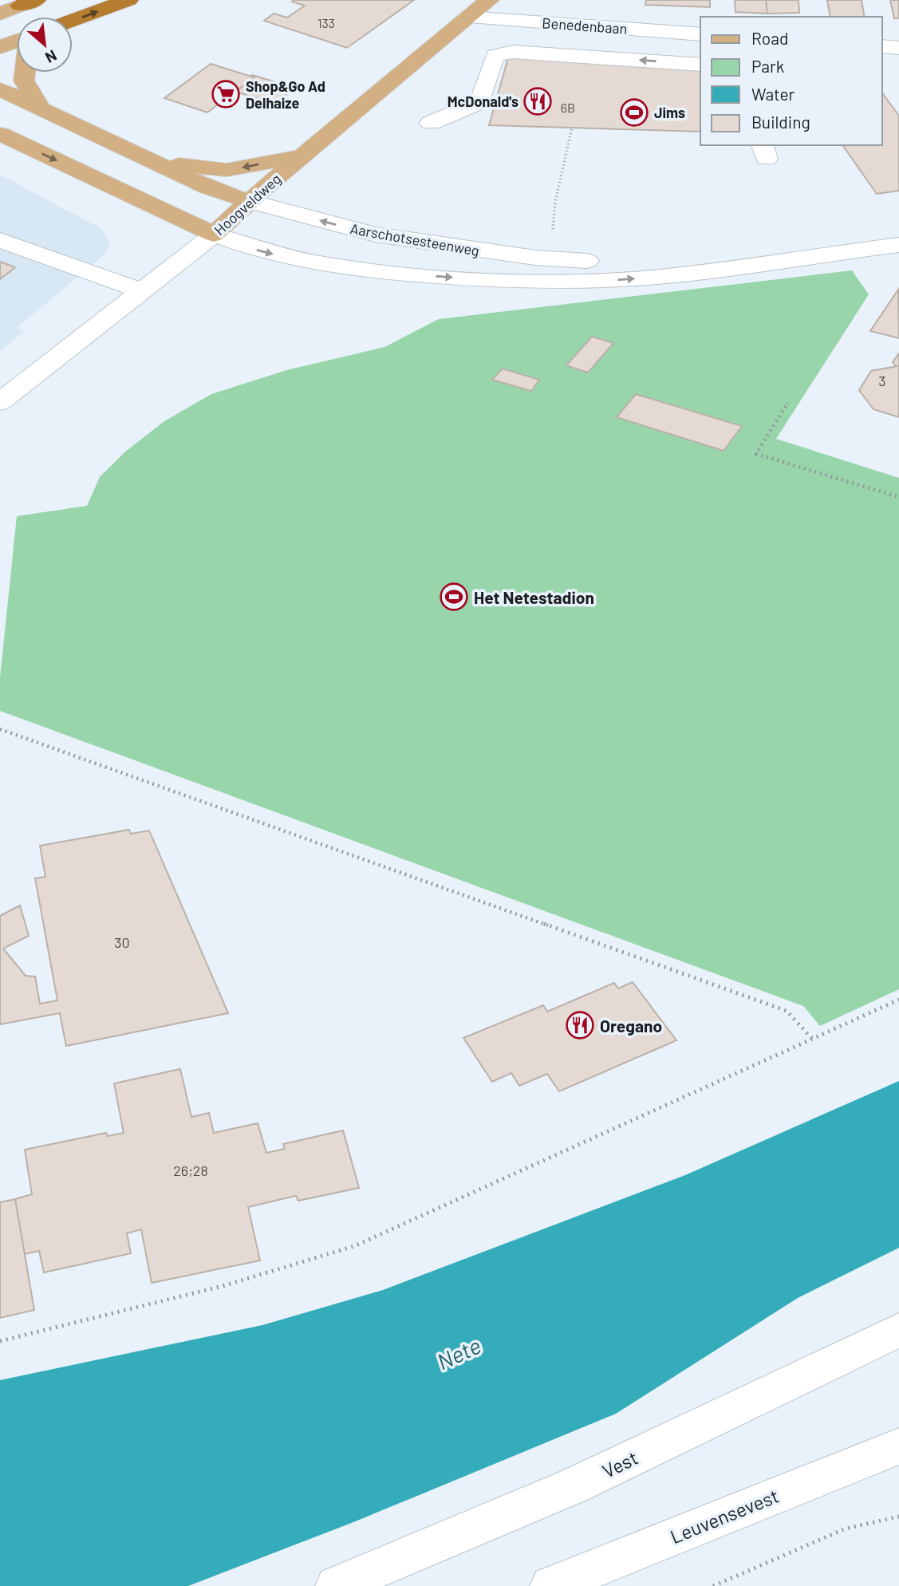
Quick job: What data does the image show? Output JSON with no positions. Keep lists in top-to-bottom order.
{
  "streets": {
    "main road": ["Hoogveldweg", "Aarschotsesteenweg"],
    "street": ["Benedenbaan", "Vest", "Leuvensevest"]
  },
  "crossings": [
    ["Benedenbaan", "Hoogveldweg"],
    ["Hoogveldweg", "Aarschotsesteenweg"]
  ],
  "water": ["Nete"],
  "places": {
    "supermarket": ["Shop&Go Ad Delhaize"],
    "restaurant": ["McDonald's", "Oregano"],
    "sports": ["Jims", "Het Netestadion"]
  },
  "house_numbers": [
    "133",
    "6B",
    "3",
    "30",
    "26;28"
  ],
  "legend": [
    "Road",
    "Park",
    "Water",
    "Building"
  ],
  "north": "bottom right"
}
